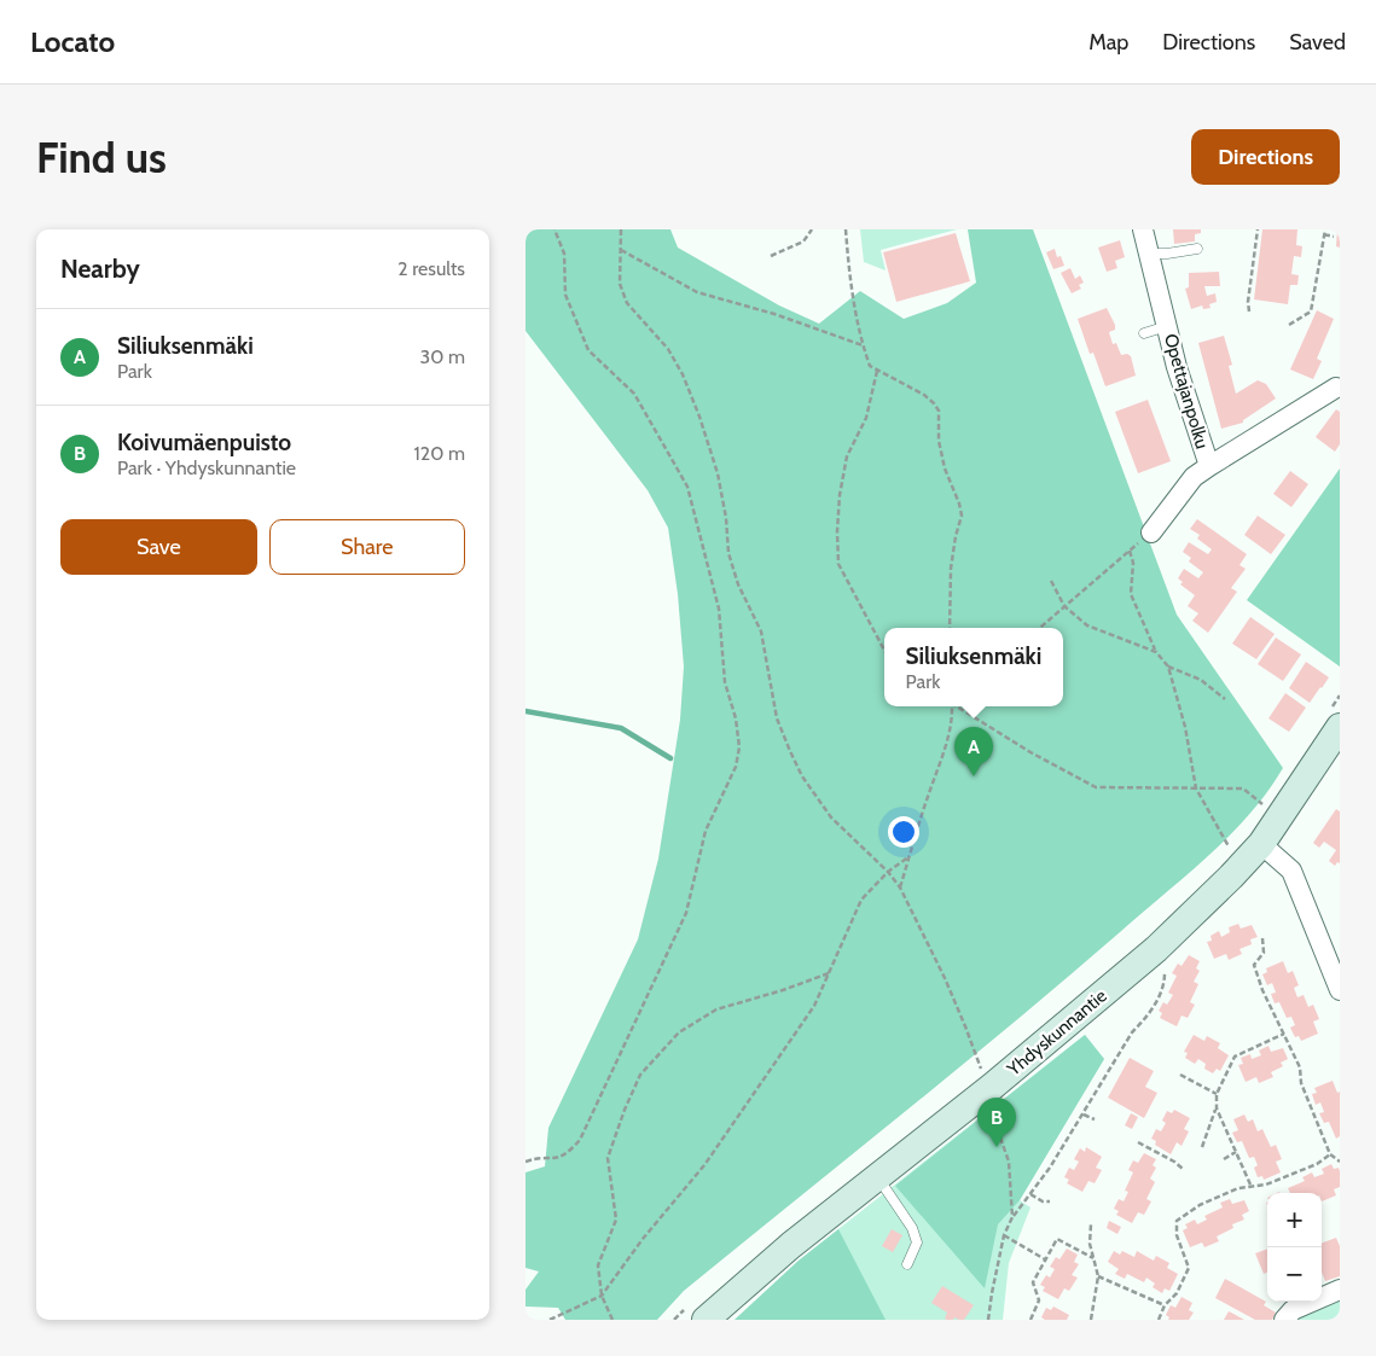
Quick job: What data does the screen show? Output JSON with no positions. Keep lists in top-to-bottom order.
{
  "streets": {
    "main road": ["Yhdyskunnantie"],
    "street": ["Opettajanpolku"]
  },
  "page": {
    "header": "Locato",
    "nav": ["Map", "Directions", "Saved"],
    "buttons": [
      "Directions",
      ["Save", "Share"]
    ],
    "title": "Find us",
    "heading": ["Nearby", "2 results"],
    "list": [
      {
        "mark": "A",
        "name": "Siliuksenmäki",
        "note": "Park",
        "value": "30 m"
      },
      {
        "mark": "B",
        "name": "Koivumäenpuisto",
        "note": "Park · Yhdyskunnantie",
        "value": "120 m"
      }
    ],
    "popup": ["Siliuksenmäki", "Park"],
    "pins": ["A", "B"],
    "map_buttons": ["+", "−"]
  }
}
